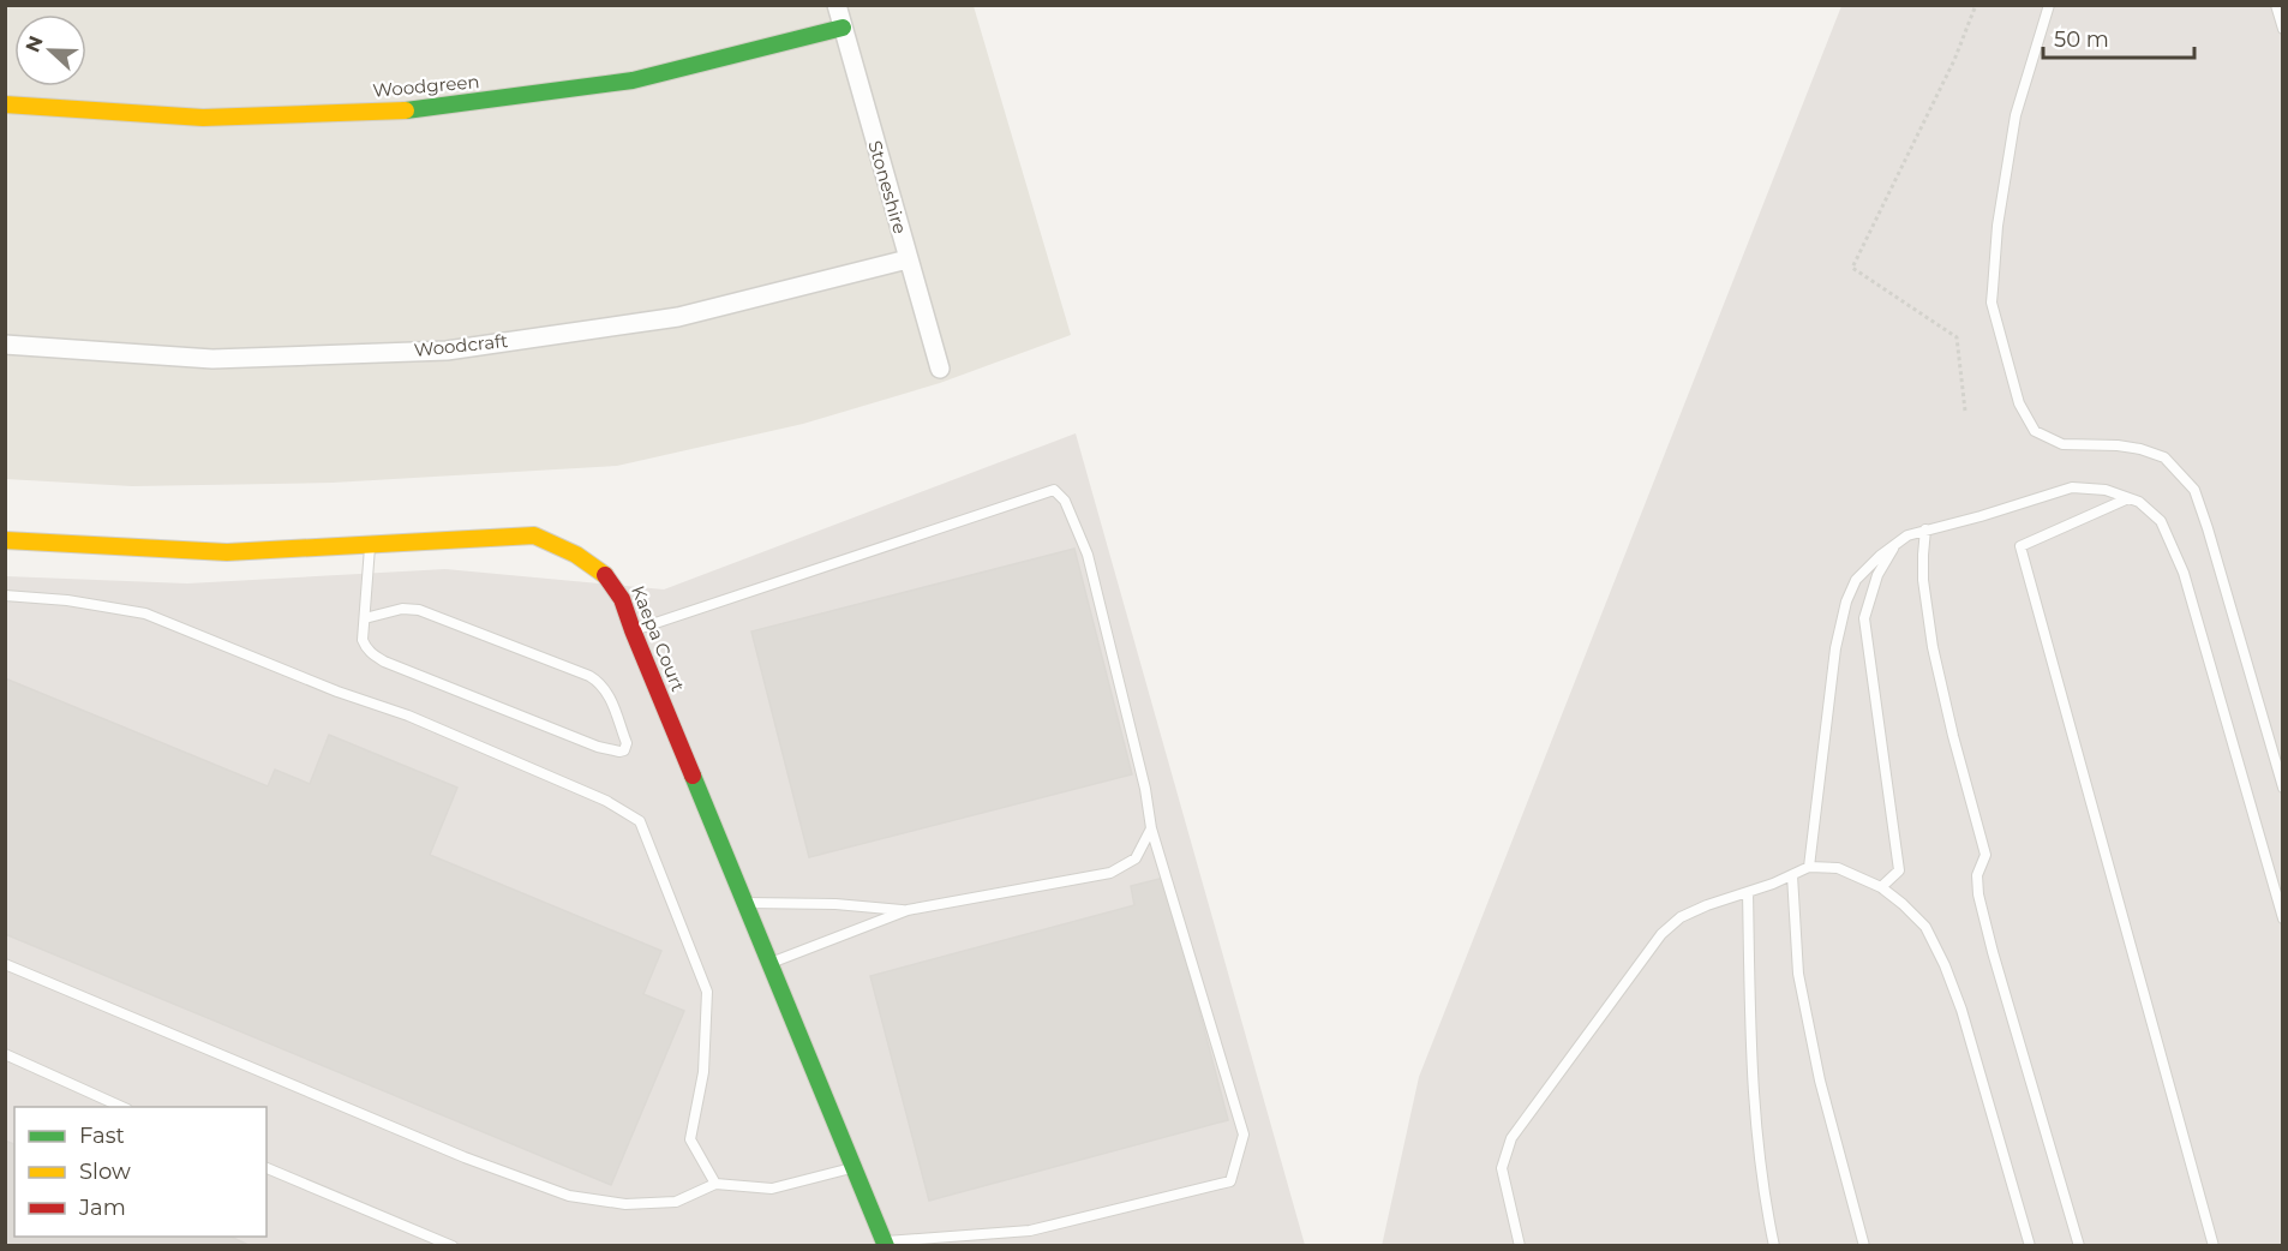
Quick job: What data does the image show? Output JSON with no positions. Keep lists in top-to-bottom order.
{
  "streets": {
    "street": [
      "Woodgreen",
      "Stoneshire",
      "Woodcraft",
      "Kaepa Court"
    ]
  },
  "crossings": [
    ["Woodgreen", "Stoneshire"],
    ["Stoneshire", "Woodcraft"]
  ],
  "legend": ["Fast", "Slow", "Jam"],
  "scale_bar": "50 m",
  "north": "left"
}
